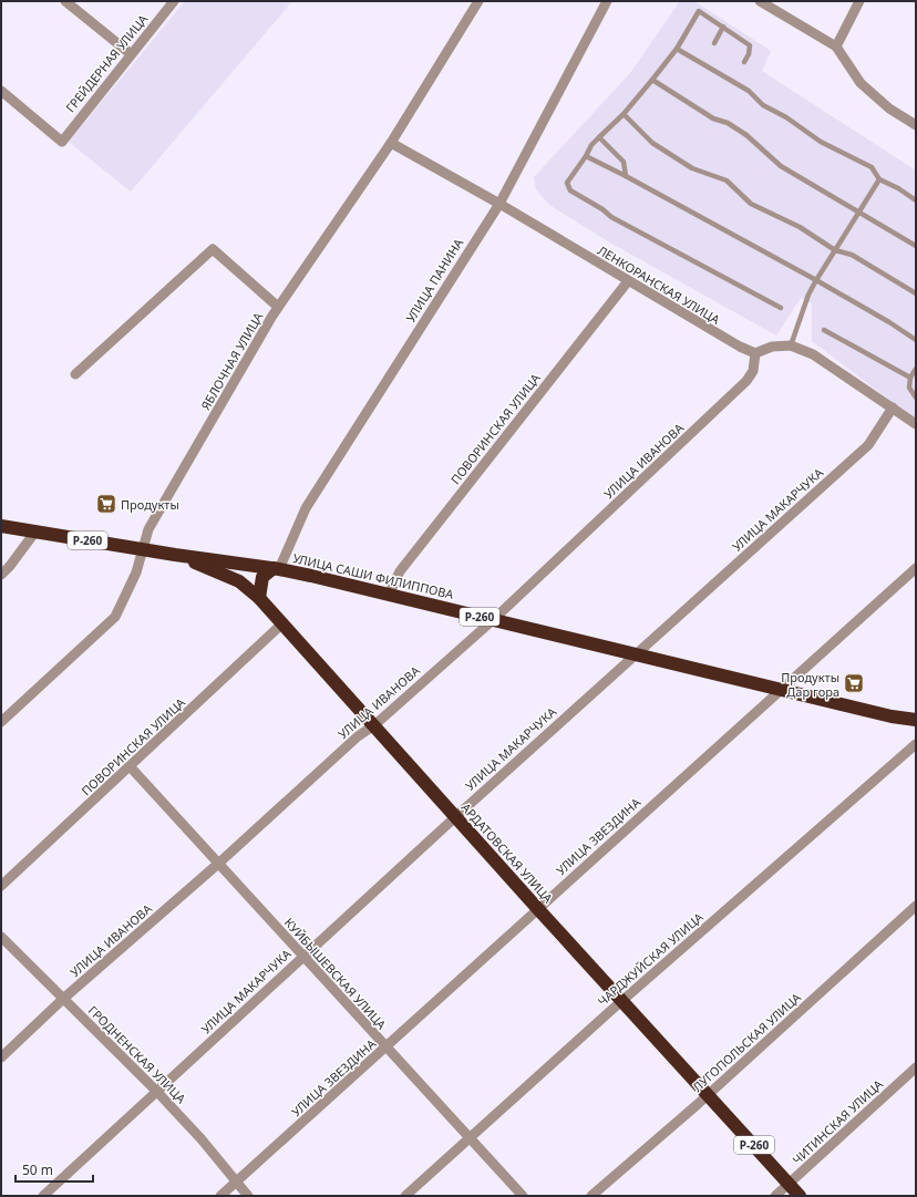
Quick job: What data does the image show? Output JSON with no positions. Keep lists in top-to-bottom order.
{
  "streets": {
    "highway": ["Р-260", "УЛИЦА САШИ ФИЛИППОВА", "АРДАТОВСКАЯ УЛИЦА"],
    "street": [
      "ГРЕЙДЕРНАЯ УЛИЦА",
      "УЛИЦА ПАНИНА",
      "ЛЕНКОРАНСКАЯ УЛИЦА",
      "ЯБЛОЧНАЯ УЛИЦА",
      "ПОВОРИНСКАЯ УЛИЦА",
      "УЛИЦА ИВАНОВА",
      "УЛИЦА МАКАРЧУКА",
      "УЛИЦА ЗВЕЗДИНА",
      "ЧАРДЖУЙСКАЯ УЛИЦА",
      "КУЙБЫШЕВСКАЯ УЛИЦА",
      "ЛУГОПОЛЬСКАЯ УЛИЦА",
      "ГРОДНЕНСКАЯ УЛИЦА",
      "ЧИТИНСКАЯ УЛИЦА"
    ]
  },
  "crossings": [
    ["УЛИЦА ПАНИНА", "ЛЕНКОРАНСКАЯ УЛИЦА"],
    ["УЛИЦА ПАНИНА", "УЛИЦА САШИ ФИЛИППОВА"],
    ["ЛЕНКОРАНСКАЯ УЛИЦА", "ЯБЛОЧНАЯ УЛИЦА"],
    ["ЛЕНКОРАНСКАЯ УЛИЦА", "ПОВОРИНСКАЯ УЛИЦА"],
    ["ЛЕНКОРАНСКАЯ УЛИЦА", "УЛИЦА ИВАНОВА"],
    ["ЯБЛОЧНАЯ УЛИЦА", "УЛИЦА САШИ ФИЛИППОВА"],
    ["ПОВОРИНСКАЯ УЛИЦА", "УЛИЦА САШИ ФИЛИППОВА"],
    ["ПОВОРИНСКАЯ УЛИЦА", "АРДАТОВСКАЯ УЛИЦА"],
    ["ПОВОРИНСКАЯ УЛИЦА", "КУЙБЫШЕВСКАЯ УЛИЦА"],
    ["УЛИЦА ИВАНОВА", "УЛИЦА САШИ ФИЛИППОВА"],
    ["УЛИЦА ИВАНОВА", "АРДАТОВСКАЯ УЛИЦА"],
    ["УЛИЦА ИВАНОВА", "КУЙБЫШЕВСКАЯ УЛИЦА"],
    ["УЛИЦА ИВАНОВА", "ГРОДНЕНСКАЯ УЛИЦА"],
    ["УЛИЦА МАКАРЧУКА", "УЛИЦА САШИ ФИЛИППОВА"],
    ["УЛИЦА МАКАРЧУКА", "АРДАТОВСКАЯ УЛИЦА"],
    ["УЛИЦА МАКАРЧУКА", "КУЙБЫШЕВСКАЯ УЛИЦА"],
    ["УЛИЦА МАКАРЧУКА", "ГРОДНЕНСКАЯ УЛИЦА"],
    ["УЛИЦА САШИ ФИЛИППОВА", "УЛИЦА ЗВЕЗДИНА"],
    ["УЛИЦА САШИ ФИЛИППОВА", "АРДАТОВСКАЯ УЛИЦА"],
    ["УЛИЦА ЗВЕЗДИНА", "АРДАТОВСКАЯ УЛИЦА"],
    ["УЛИЦА ЗВЕЗДИНА", "КУЙБЫШЕВСКАЯ УЛИЦА"],
    ["УЛИЦА ЗВЕЗДИНА", "ГРОДНЕНСКАЯ УЛИЦА"],
    ["АРДАТОВСКАЯ УЛИЦА", "ЧАРДЖУЙСКАЯ УЛИЦА"],
    ["АРДАТОВСКАЯ УЛИЦА", "ЛУГОПОЛЬСКАЯ УЛИЦА"],
    ["АРДАТОВСКАЯ УЛИЦА", "ЧИТИНСКАЯ УЛИЦА"],
    ["ЧАРДЖУЙСКАЯ УЛИЦА", "КУЙБЫШЕВСКАЯ УЛИЦА"]
  ],
  "places": {
    "supermarket": ["Продукты", "Продукты Дар гора"]
  },
  "scale_bar": "50 m"
}
